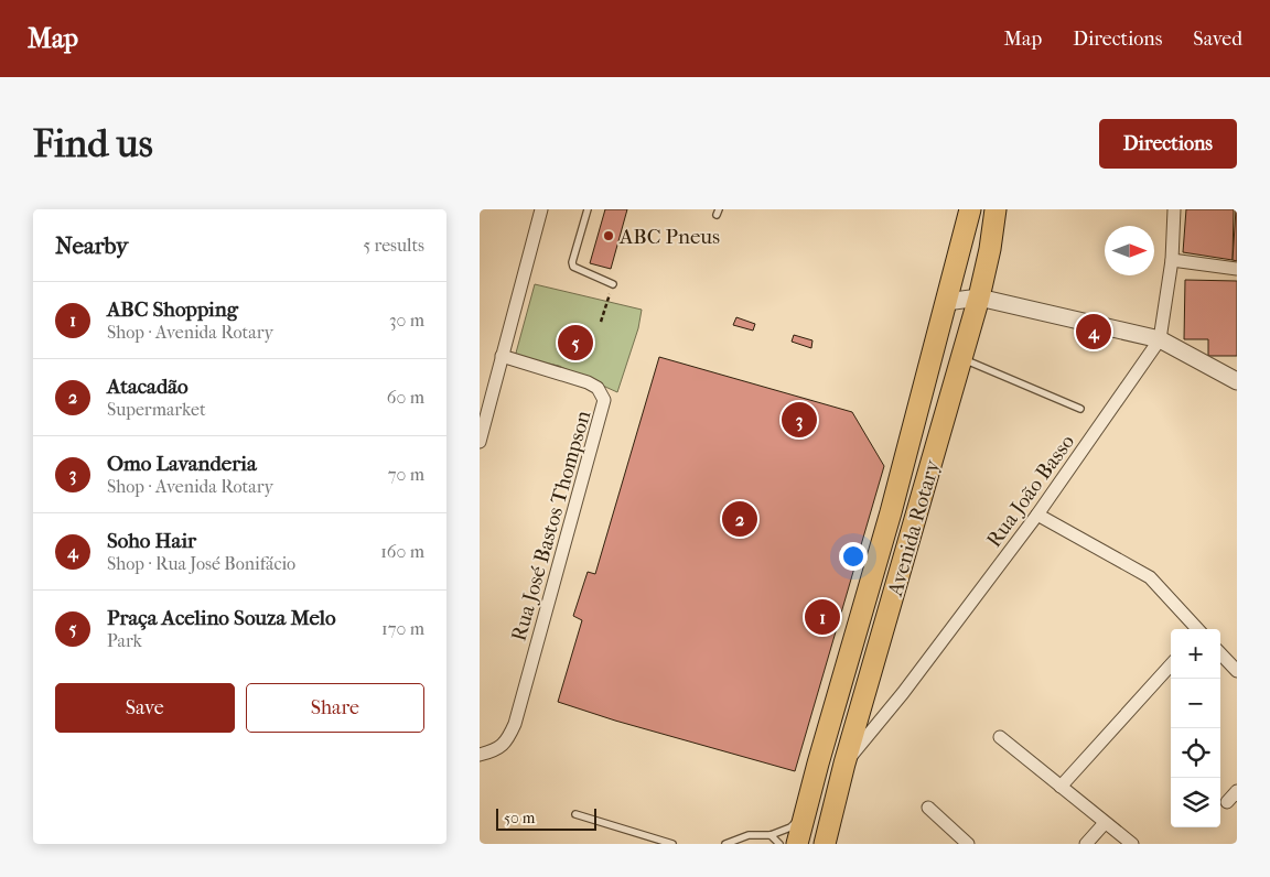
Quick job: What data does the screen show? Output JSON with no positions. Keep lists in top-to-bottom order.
{
  "streets": {
    "main road": ["Avenida Rotary"],
    "street": ["Rua João Basso", "Rua José Bastos Thompson"]
  },
  "crossings": [
    ["Rua João Basso", "Avenida Rotary"]
  ],
  "places": ["ABC Pneus"],
  "scale_bar": "50 m",
  "north": "right",
  "page": {
    "header": "Map",
    "nav": ["Map", "Directions", "Saved"],
    "buttons": [
      "Directions",
      ["Save", "Share"]
    ],
    "title": "Find us",
    "heading": ["Nearby", "5 results"],
    "list": [
      {
        "mark": "1",
        "name": "ABC Shopping",
        "note": "Shop · Avenida Rotary",
        "value": "30 m"
      },
      {
        "mark": "2",
        "name": "Atacadão",
        "note": "Supermarket",
        "value": "60 m"
      },
      {
        "mark": "3",
        "name": "Omo Lavanderia",
        "note": "Shop · Avenida Rotary",
        "value": "70 m"
      },
      {
        "mark": "4",
        "name": "Soho Hair",
        "note": "Shop · Rua José Bonifácio",
        "value": "160 m"
      },
      {
        "mark": "5",
        "name": "Praça Acelino Souza Melo",
        "note": "Park",
        "value": "170 m"
      }
    ],
    "pins": [
      "4",
      "5",
      "3",
      "2",
      "1"
    ],
    "map_buttons": ["+", "−"],
    "scale": "50 m"
  }
}
